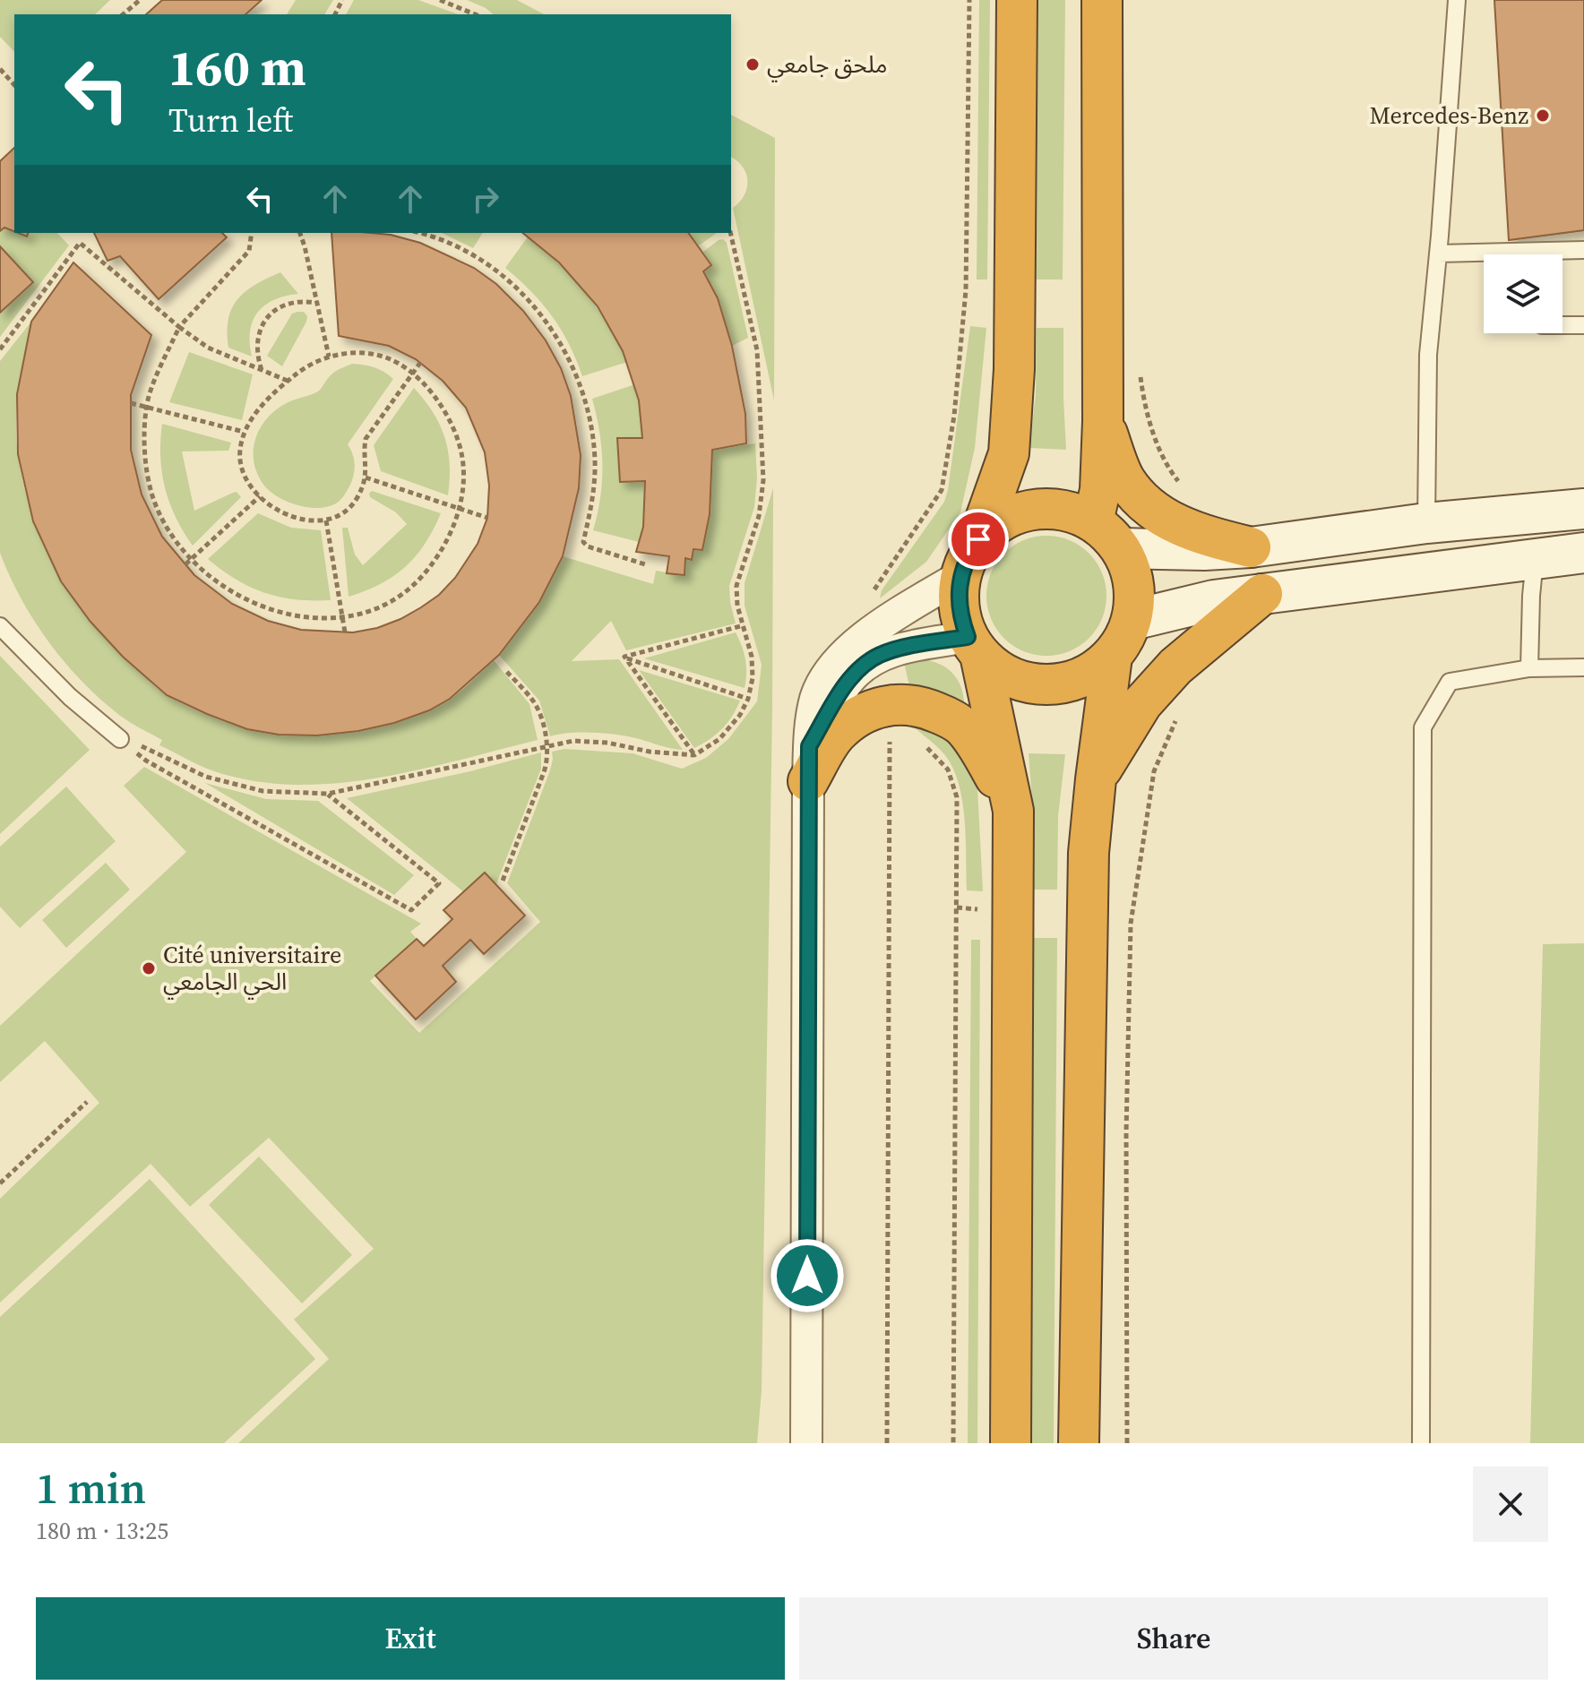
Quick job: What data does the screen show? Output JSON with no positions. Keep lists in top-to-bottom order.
{
  "places": ["ملحق جامعي", "Mercedes-Benz", "Cité universitaire الحي الجامعي"],
  "page": {
    "turn": ["160 m", "Turn left"],
    "heading": ["1 min", "180 m · 13:25"],
    "buttons": ["Exit", "Share"]
  }
}
